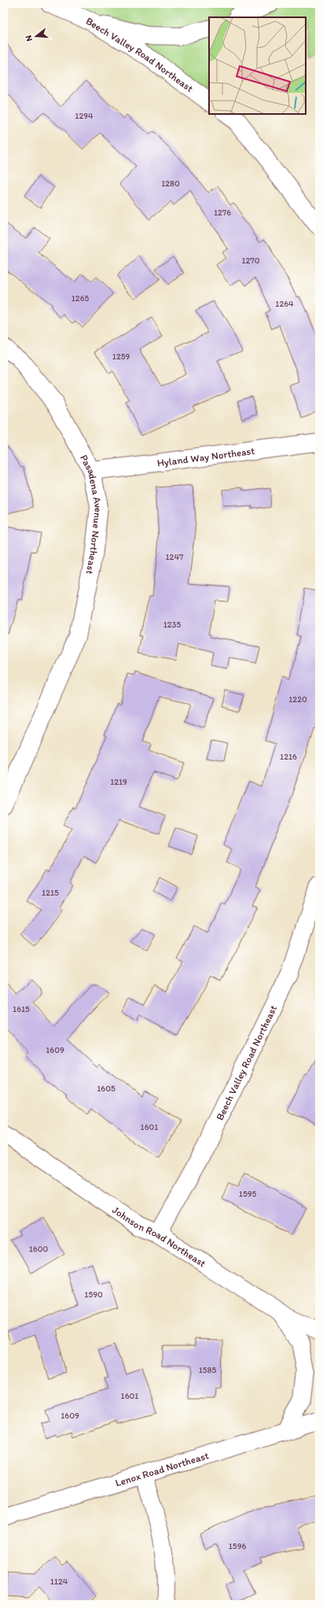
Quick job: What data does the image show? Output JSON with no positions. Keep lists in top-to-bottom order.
{
  "streets": {
    "street": [
      "Beech Valley Road Northeast",
      "Hyland Way Northeast",
      "Pasadena Avenue Northeast",
      "Johnson Road Northeast",
      "Lenox Road Northeast"
    ]
  },
  "crossings": [
    ["Beech Valley Road Northeast", "Johnson Road Northeast"],
    ["Hyland Way Northeast", "Pasadena Avenue Northeast"]
  ],
  "house_numbers": [
    "1294",
    "1280",
    "1276",
    "1270",
    "1265",
    "1264",
    "1259",
    "1247",
    "1235",
    "1220",
    "1216",
    "1219",
    "1215",
    "1615",
    "1609",
    "1605",
    "1601",
    "1595",
    "1600",
    "1590",
    "1585",
    "1601",
    "1609",
    "1596",
    "1124"
  ],
  "north": "left"
}
